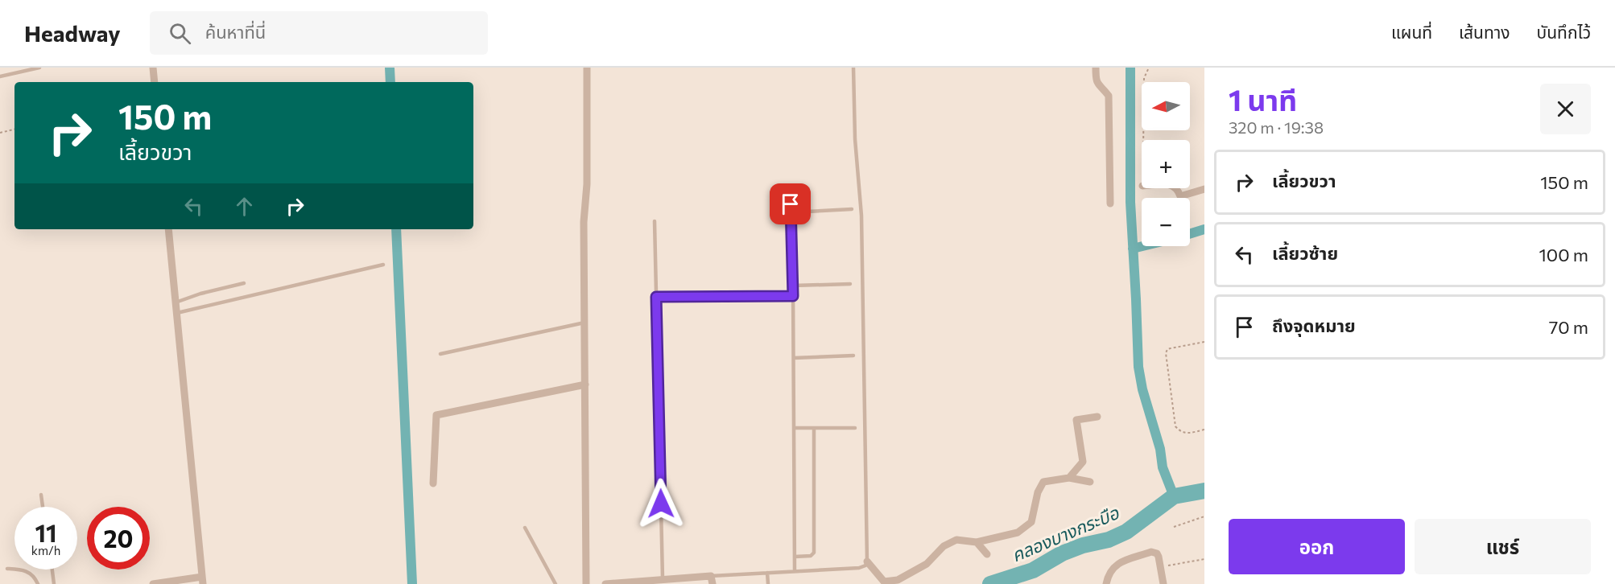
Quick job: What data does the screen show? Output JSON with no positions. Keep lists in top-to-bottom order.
{
  "water": ["คลองบางกระบือ"],
  "north": "left",
  "page": {
    "header": "Headway",
    "search": "ค้นหาที่นี่",
    "nav": ["แผนที่", "เส้นทาง", "บันทึกไว้"],
    "heading": ["1 นาที", "320 m · 19:38"],
    "map_buttons": ["+", "−"],
    "turn": ["150 m", "เลี้ยวขวา"],
    "list": [
      {
        "name": "เลี้ยวขวา",
        "value": "150 m"
      },
      {
        "name": "เลี้ยวซ้าย",
        "value": "100 m"
      },
      {
        "name": "ถึงจุดหมาย",
        "value": "70 m"
      }
    ],
    "speed": "11 km/h",
    "limit": "20",
    "buttons": ["ออก", "แชร์"]
  }
}
